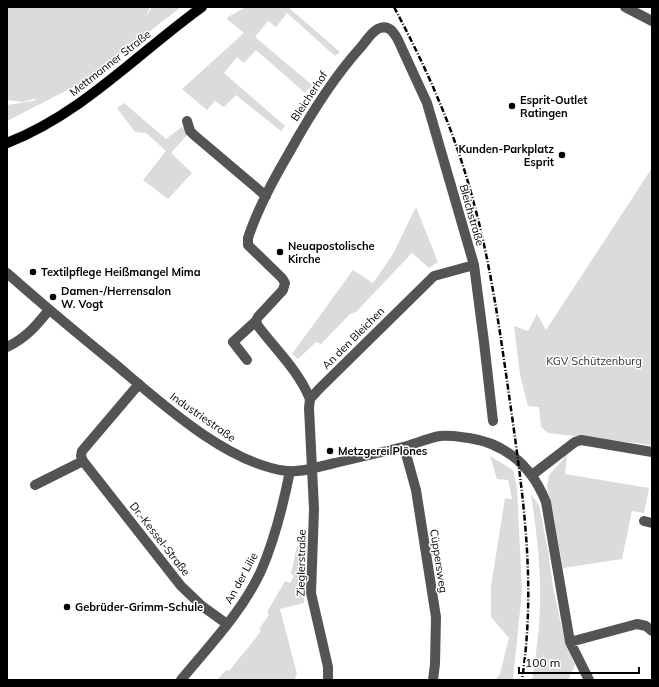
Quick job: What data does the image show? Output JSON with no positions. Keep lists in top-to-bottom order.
{
  "streets": {
    "main road": ["Mettmanner Straße"],
    "street": [
      "Bleicherhof",
      "Bleichstraße",
      "An den Bleichen",
      "Industriestraße",
      "Dr.-Kessel-Straße",
      "Cüppersweg",
      "Zieglerstraße",
      "An der Lilie"
    ]
  },
  "crossings": [
    ["Bleicherhof", "Bleichstraße"],
    ["Bleichstraße", "An den Bleichen"],
    ["Industriestraße", "Cüppersweg"],
    ["Industriestraße", "Zieglerstraße"],
    ["Industriestraße", "An der Lilie"],
    ["Dr.-Kessel-Straße", "An der Lilie"]
  ],
  "parks": ["KGV Schützenburg"],
  "places": [
    "Esprit-Outlet Ratingen",
    "Kunden-Parkplatz Esprit",
    "Neuapostolische Kirche",
    "Textilpflege Heißmangel Mima",
    "Damen-/Herrensalon W. Vogt",
    "Metzgerei Plönes",
    "Gebrüder-Grimm-Schule"
  ],
  "scale_bar": "100 m"
}
